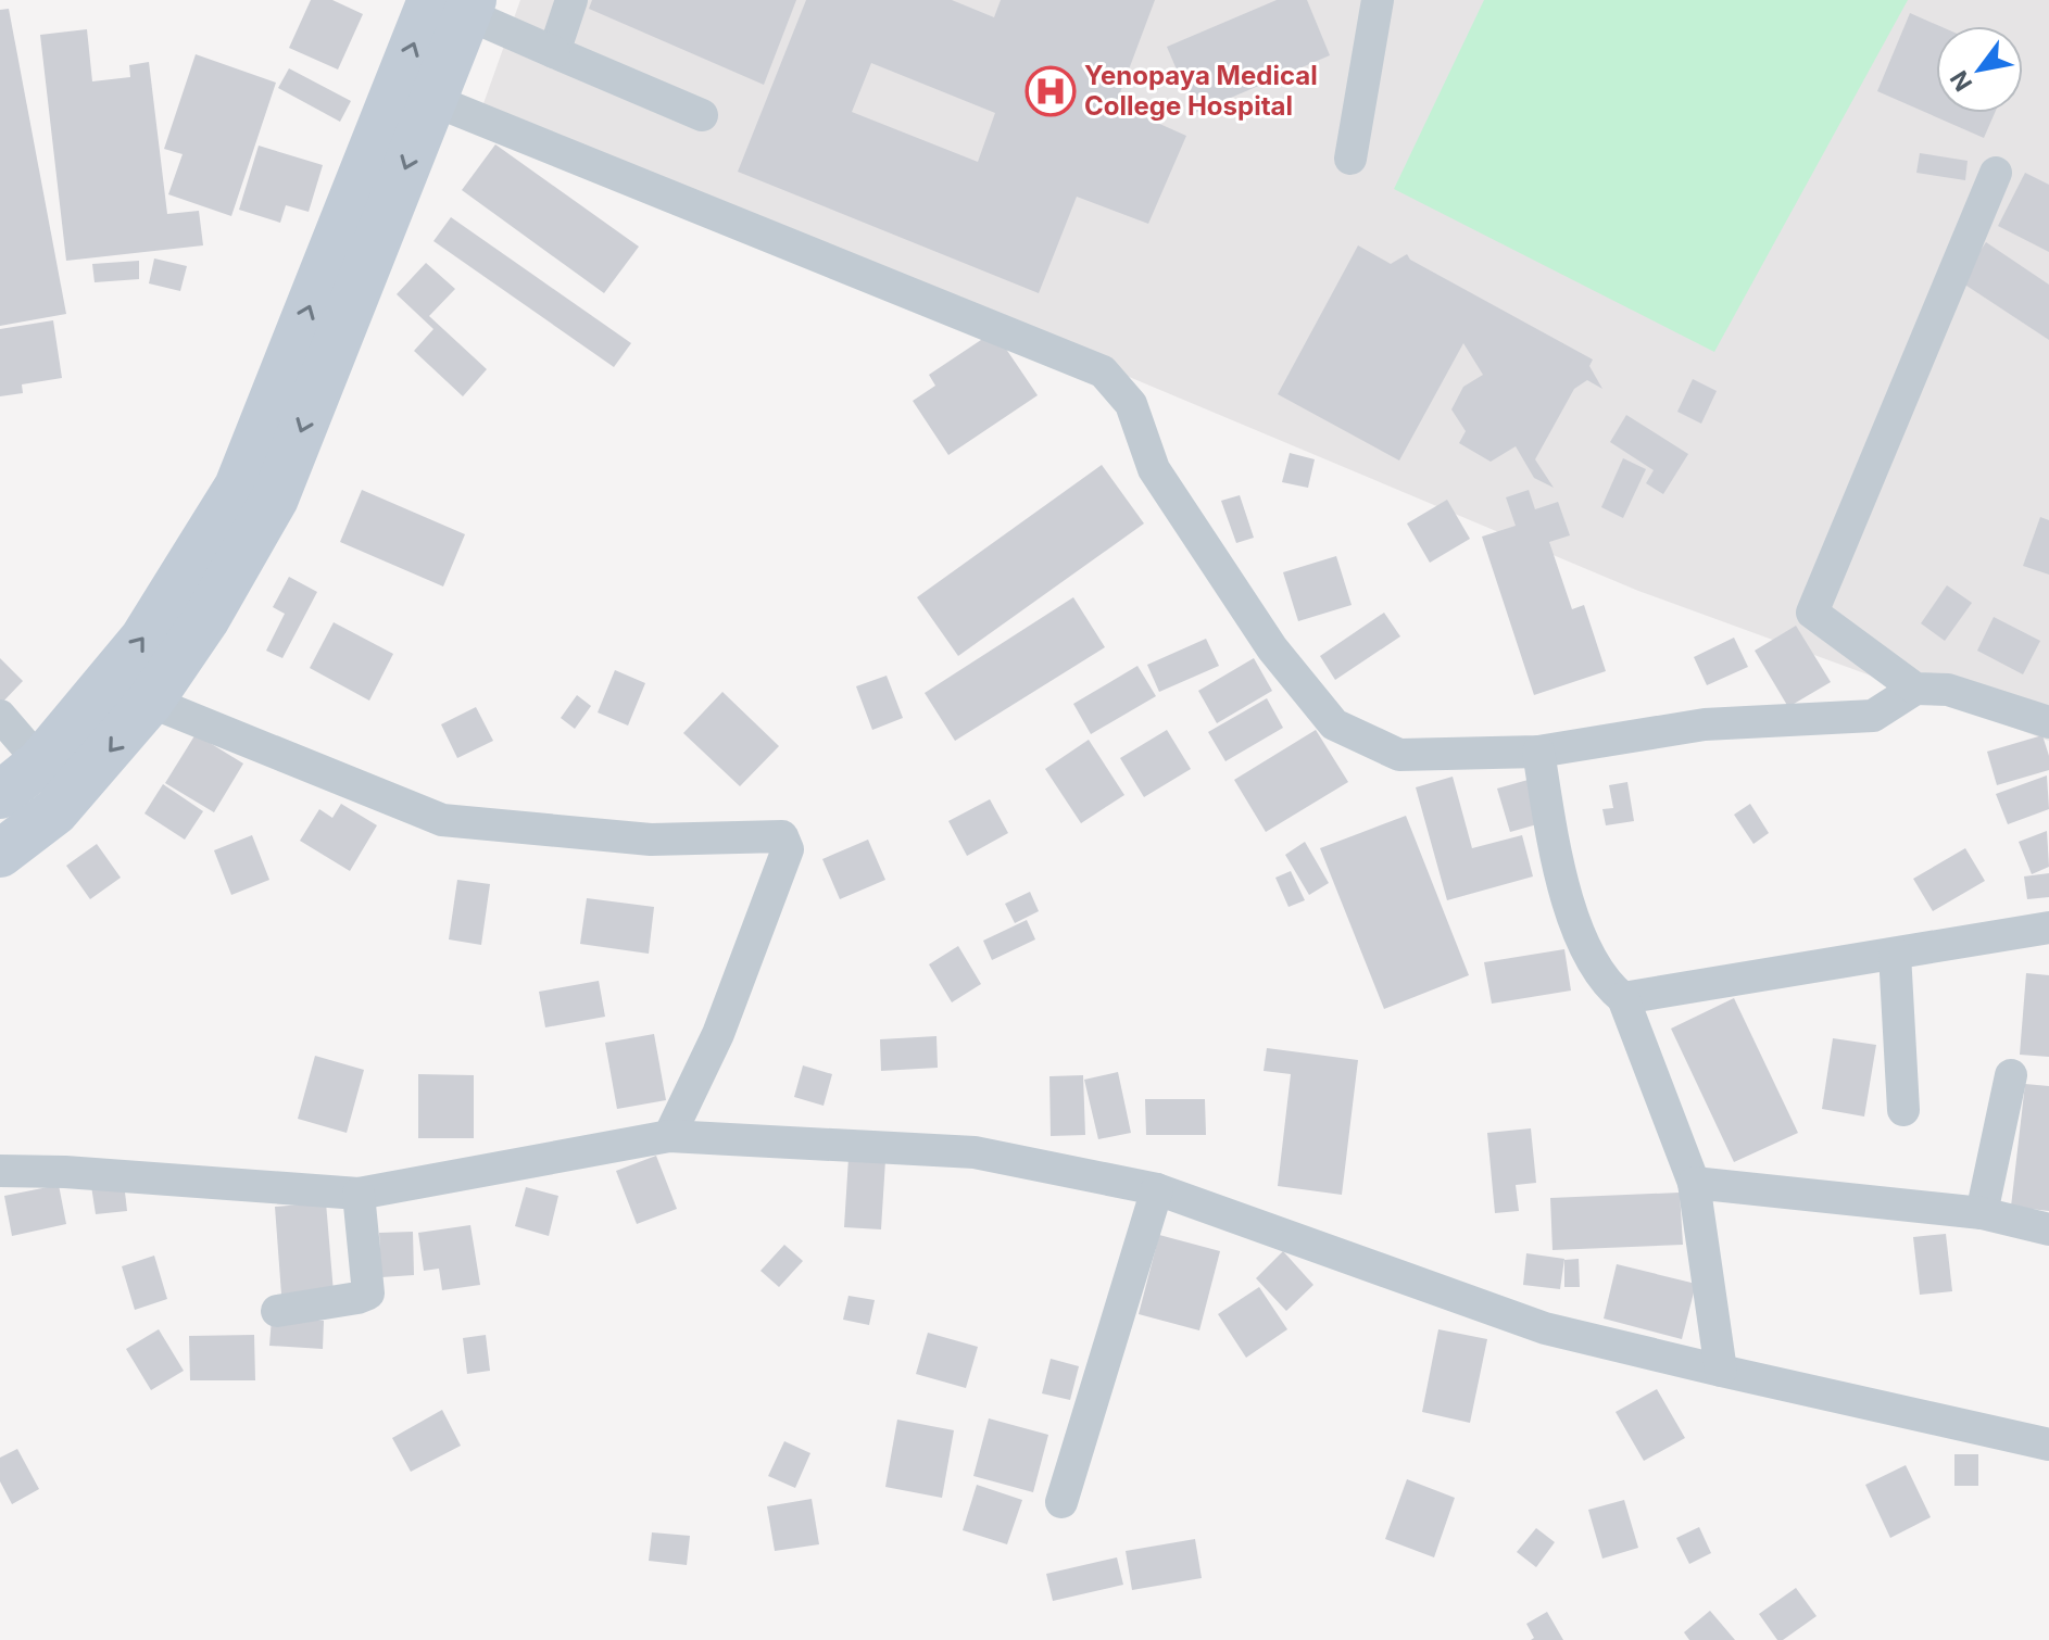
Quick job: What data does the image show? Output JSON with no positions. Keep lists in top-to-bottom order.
{
  "places": {
    "hospital": ["Yenopaya Medical College Hospital"]
  },
  "north": "bottom left"
}
